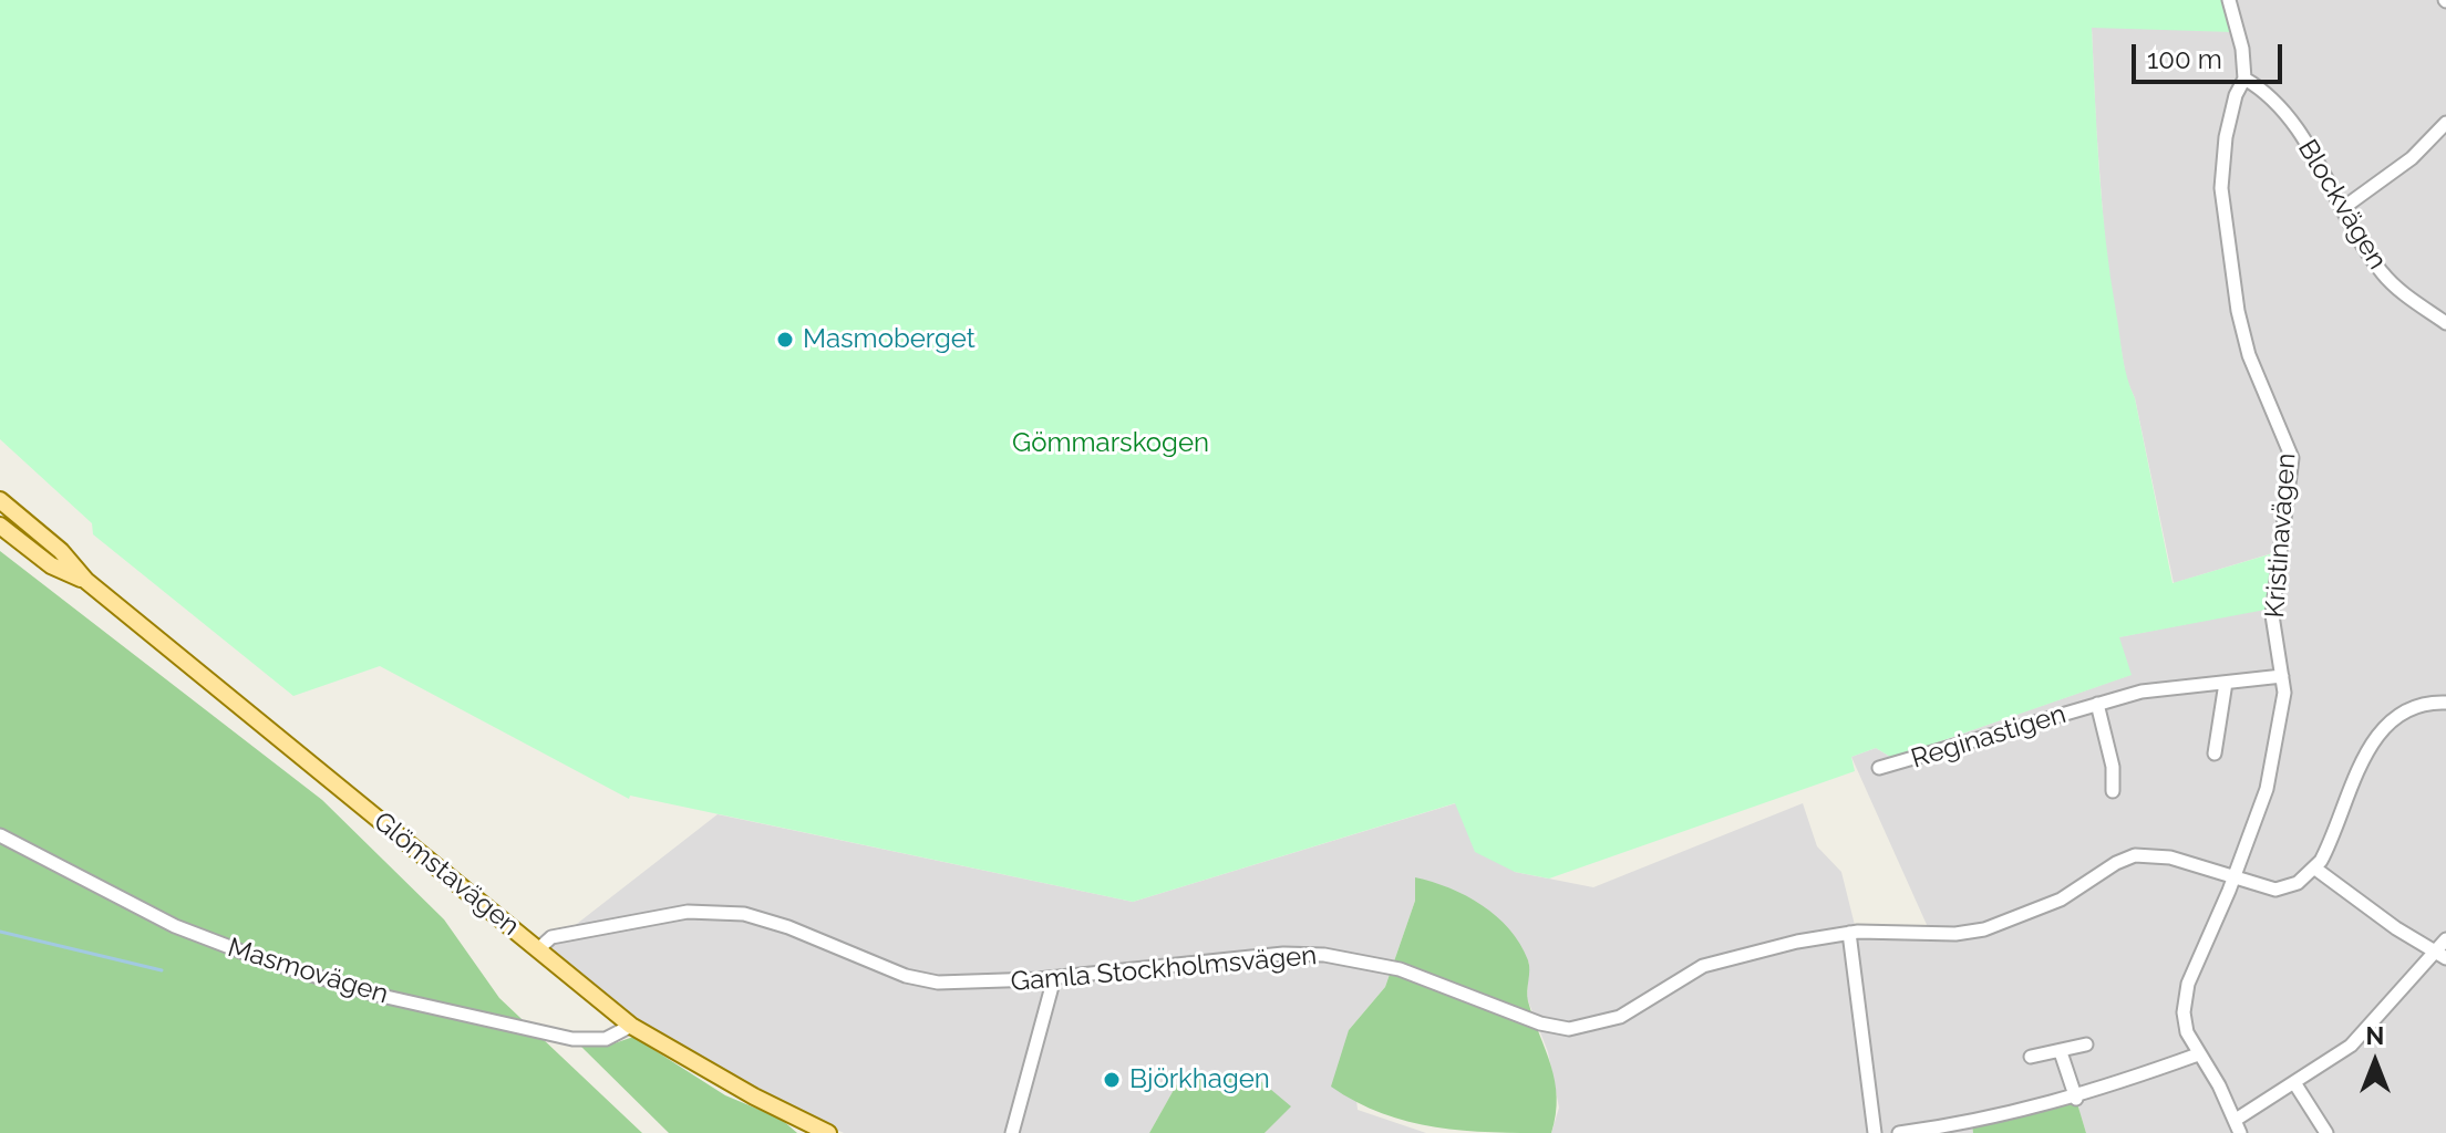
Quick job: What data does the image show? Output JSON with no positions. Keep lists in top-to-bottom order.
{
  "streets": {
    "main road": ["Glömstavägen"],
    "street": [
      "Blockvägen",
      "Kristinavägen",
      "Reginastigen",
      "Gamla Stockholmsvägen",
      "Masmovägen"
    ]
  },
  "crossings": [
    ["Blockvägen", "Kristinavägen"],
    ["Kristinavägen", "Reginastigen"],
    ["Kristinavägen", "Gamla Stockholmsvägen"],
    ["Glömstavägen", "Gamla Stockholmsvägen"],
    ["Glömstavägen", "Masmovägen"]
  ],
  "parks": ["Gömmarskogen"],
  "places": ["Masmoberget", "Björkhagen"],
  "scale_bar": "100 m",
  "north": "top"
}
